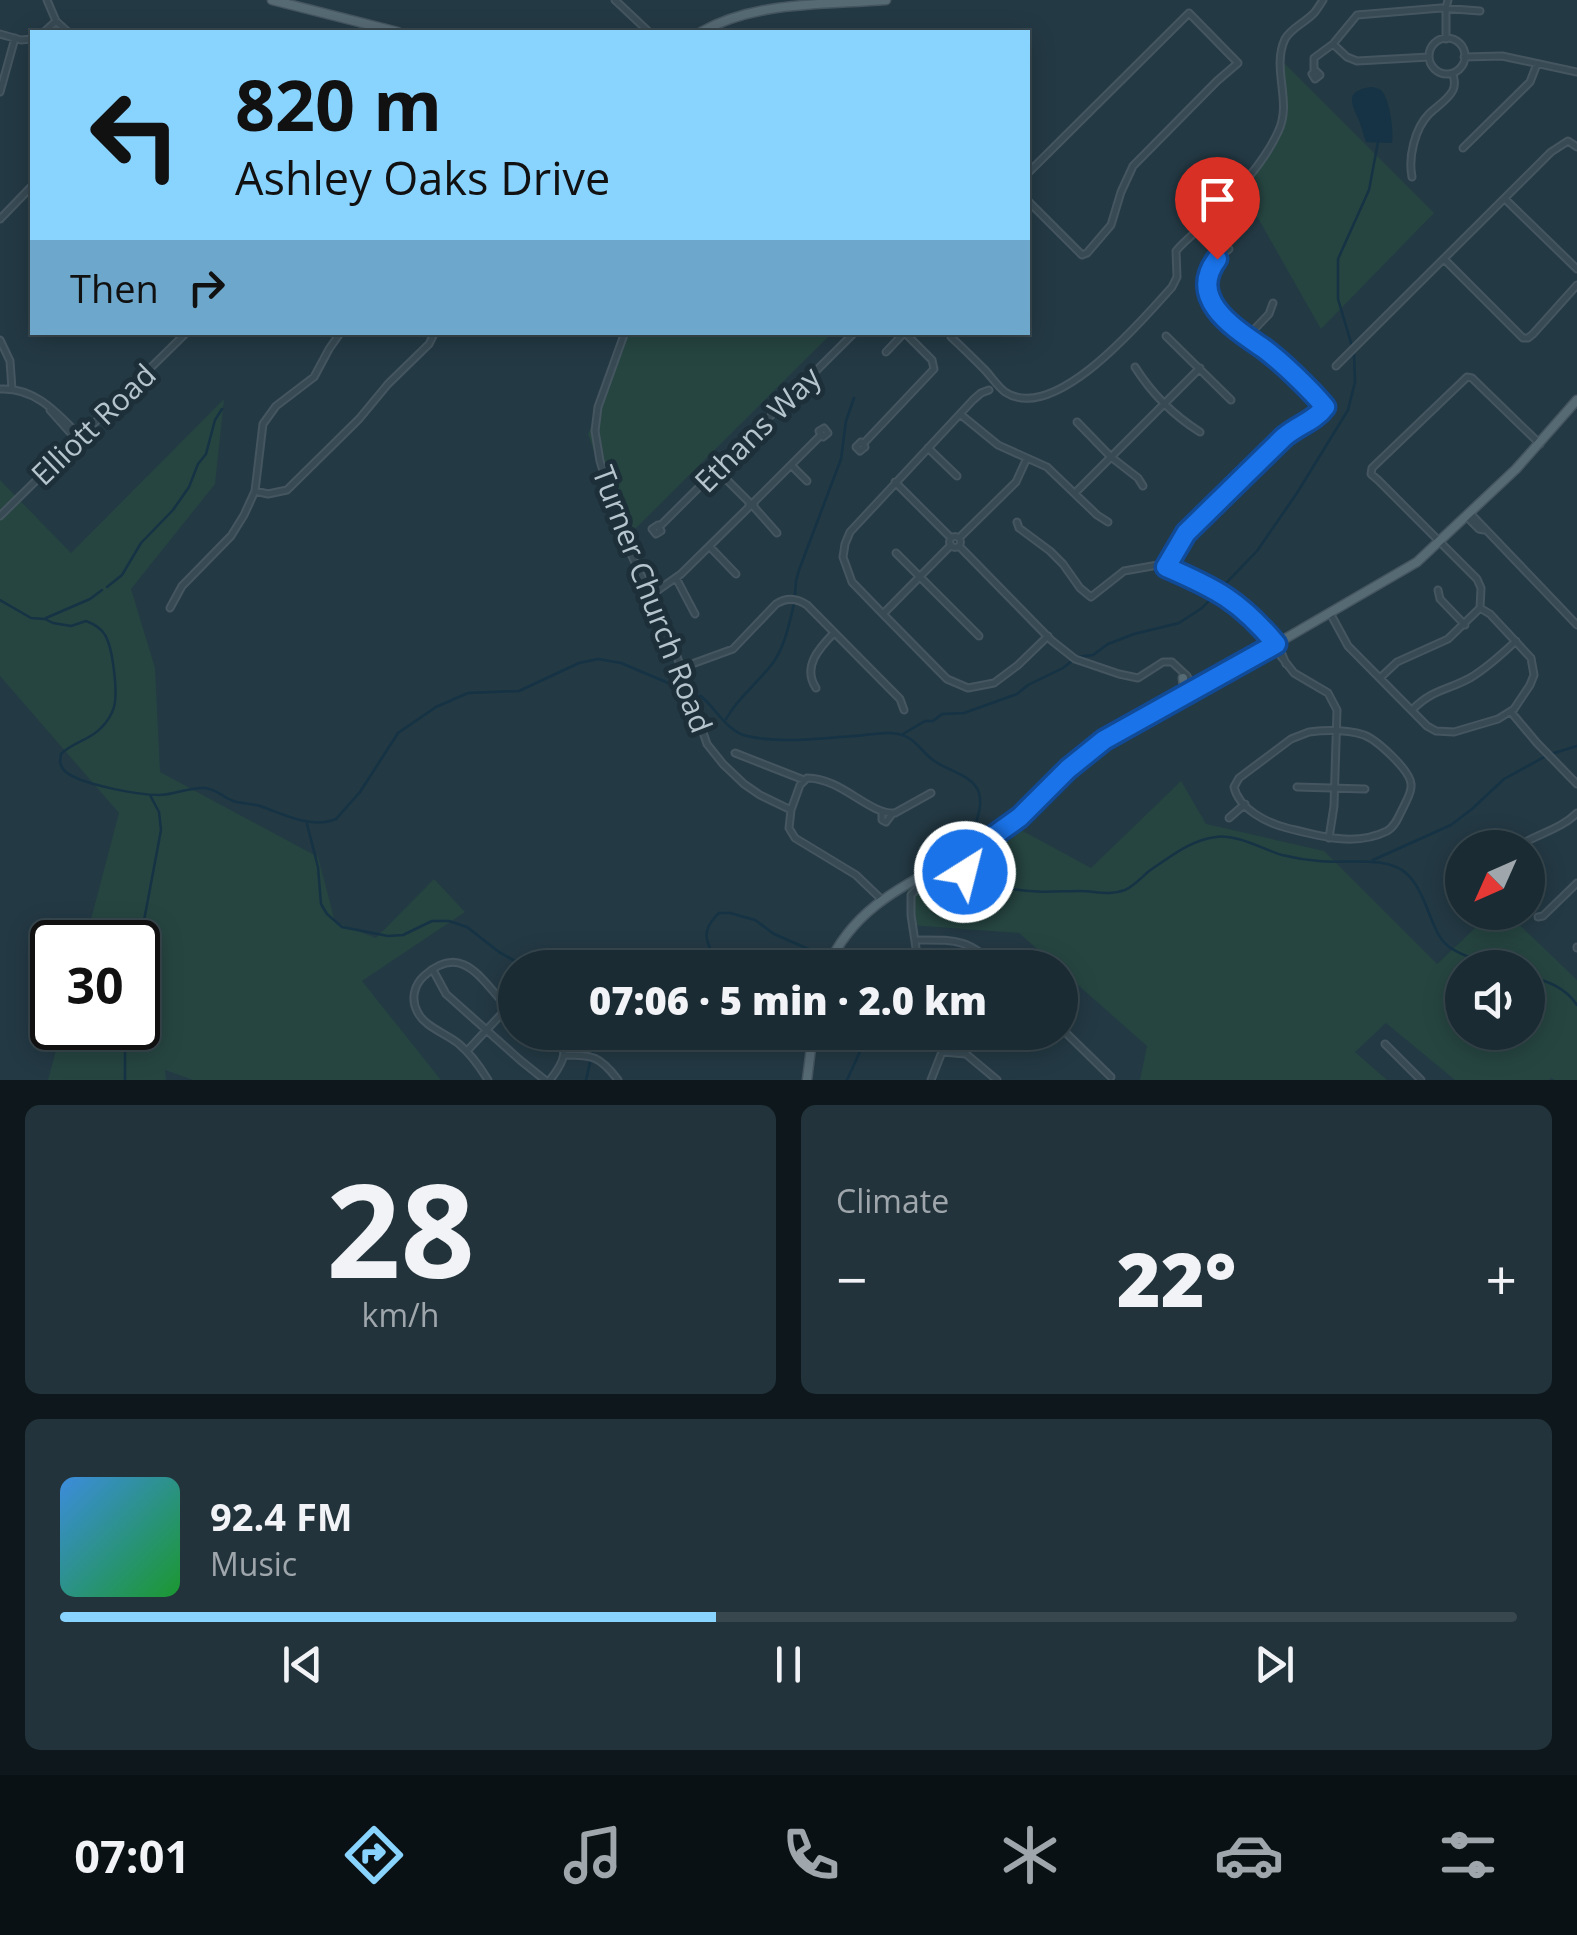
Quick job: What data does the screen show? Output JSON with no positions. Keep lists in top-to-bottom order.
{
  "streets": {
    "street": ["Elliott Road", "Ethans Way", "Turner Church Road"]
  },
  "north": "bottom left",
  "page": {
    "turn": ["820 m", "Ashley Oaks Drive"],
    "then": "Then",
    "limit": "30",
    "trip": "07:06 · 5 min · 2.0 km",
    "tile": [
      ["28", "km/h"],
      "Climate"
    ],
    "heat": ["−", "22°", "+"],
    "song": ["92.4 FM", "Music"],
    "tabs": "07:01"
  }
}
